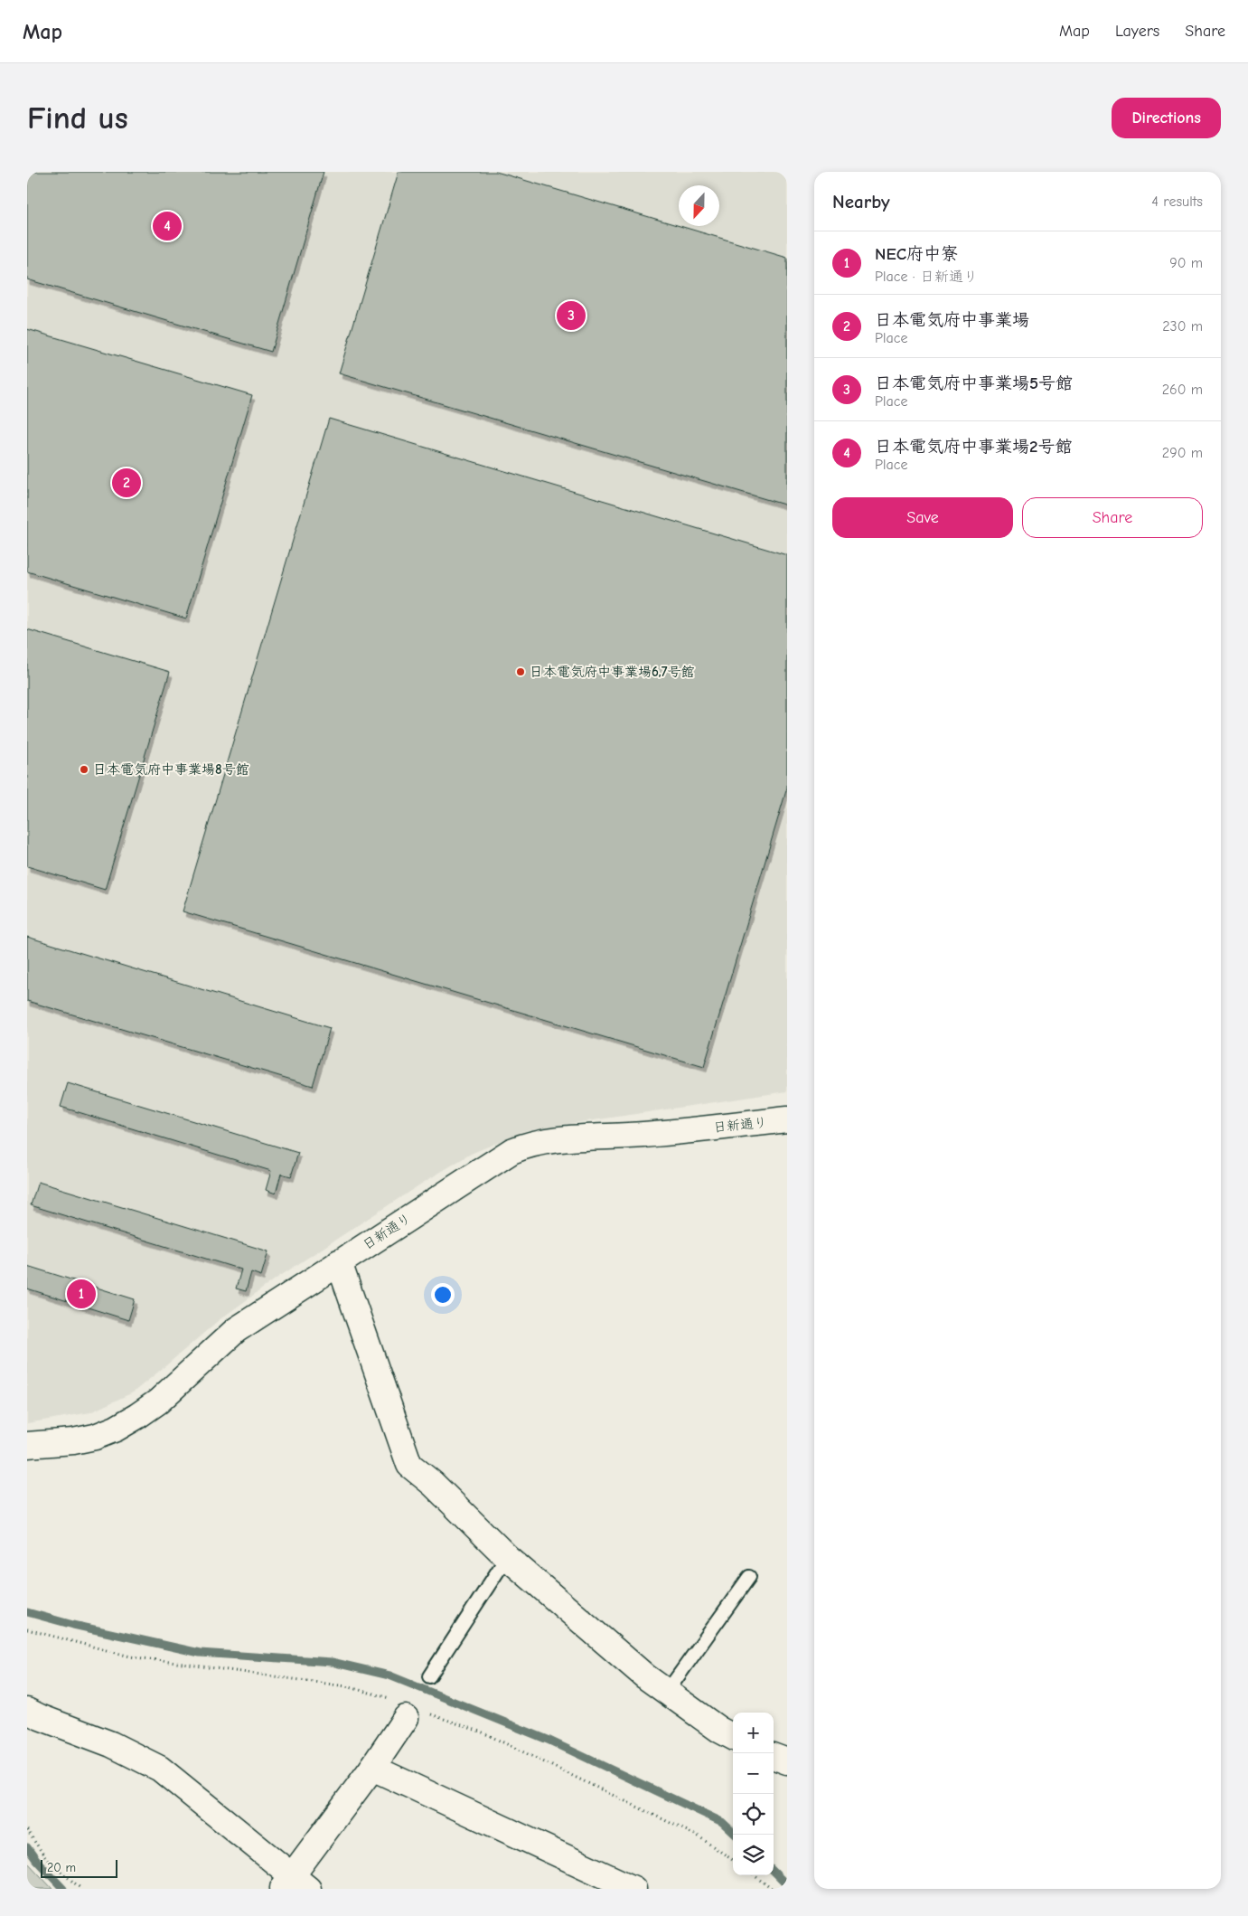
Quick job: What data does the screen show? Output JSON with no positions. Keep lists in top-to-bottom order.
{
  "streets": {
    "street": ["日新通り"]
  },
  "places": ["日本電気府中事業場6,7号館", "日本電気府中事業場8号館"],
  "scale_bar": "20 m",
  "north": "bottom",
  "page": {
    "header": "Map",
    "nav": ["Map", "Layers", "Share"],
    "buttons": [
      "Directions",
      ["Save", "Share"]
    ],
    "title": "Find us",
    "heading": ["Nearby", "4 results"],
    "pins": [
      "4",
      "3",
      "2",
      "1"
    ],
    "list": [
      {
        "mark": "1",
        "name": "NEC府中寮",
        "note": "Place · 日新通り",
        "value": "90 m"
      },
      {
        "mark": "2",
        "name": "日本電気府中事業場",
        "note": "Place",
        "value": "230 m"
      },
      {
        "mark": "3",
        "name": "日本電気府中事業場5号館",
        "note": "Place",
        "value": "260 m"
      },
      {
        "mark": "4",
        "name": "日本電気府中事業場2号館",
        "note": "Place",
        "value": "290 m"
      }
    ],
    "map_buttons": ["+", "−"],
    "scale": "20 m"
  }
}
